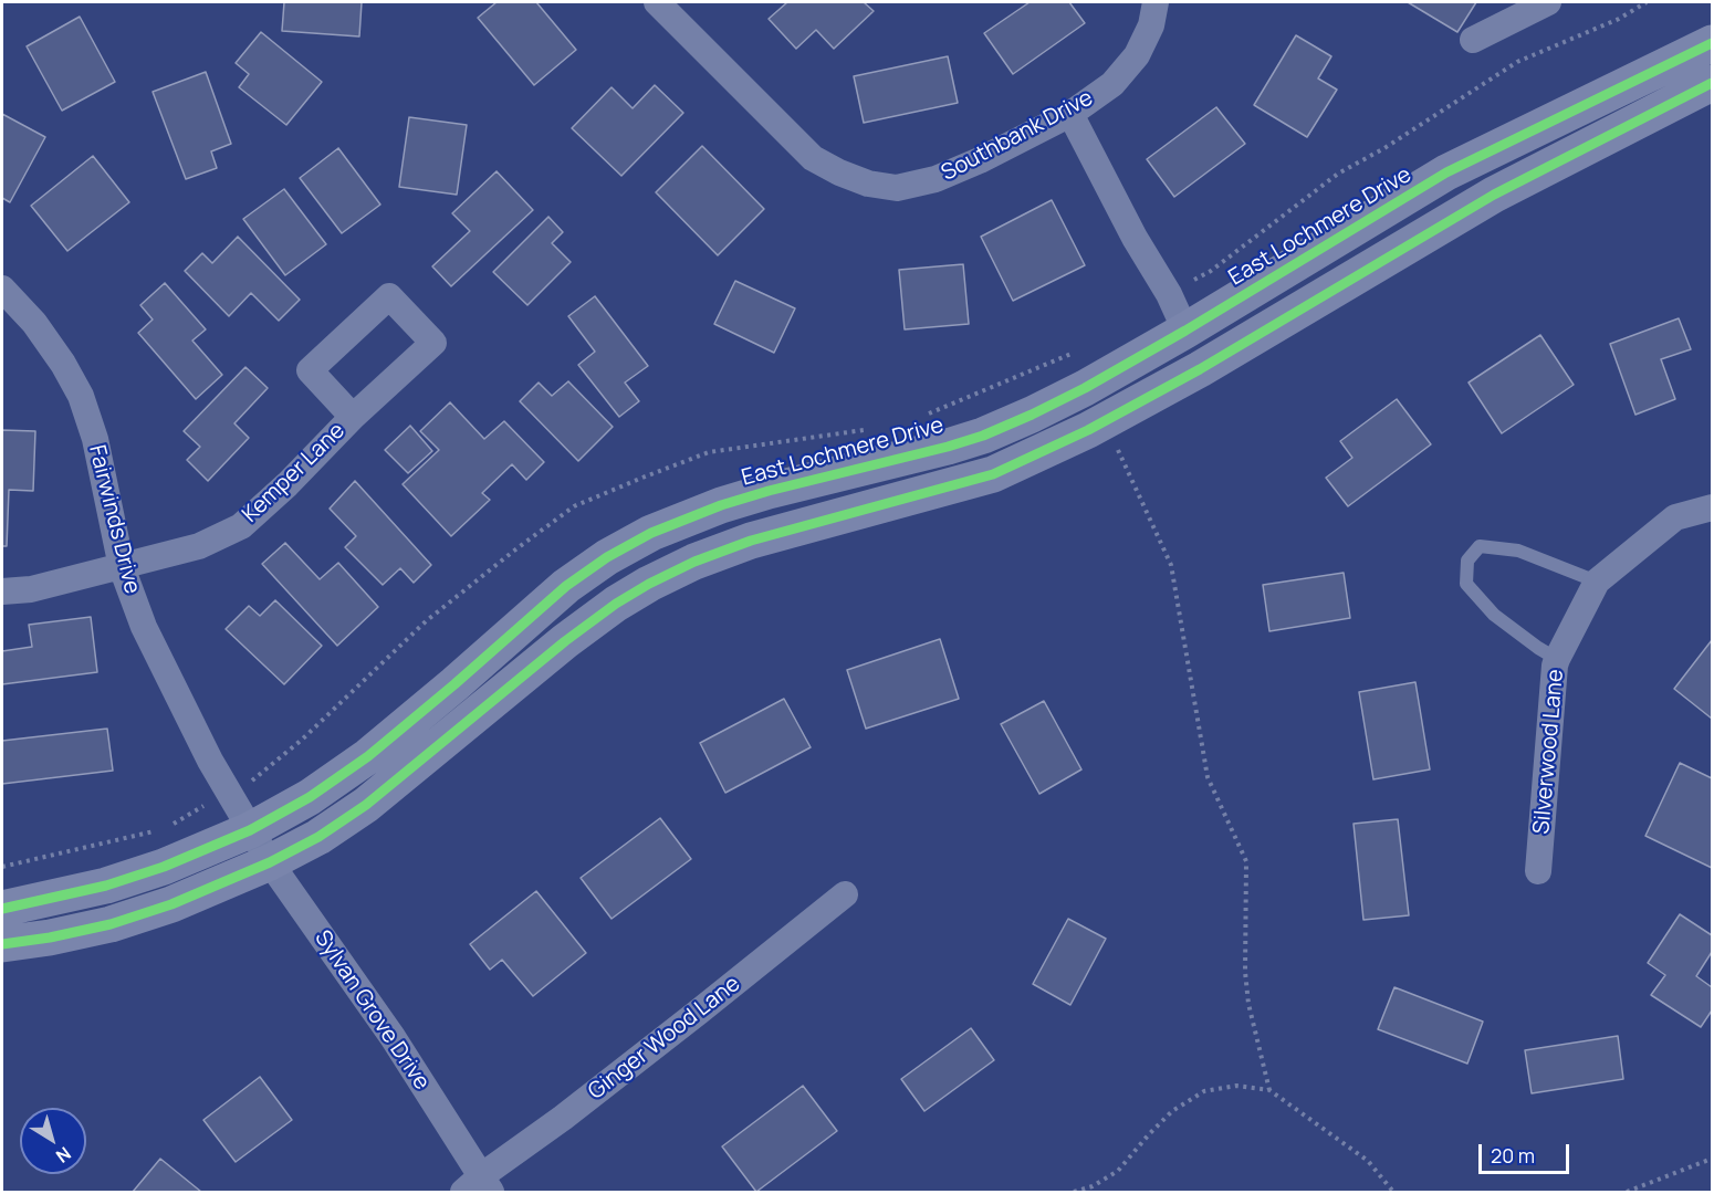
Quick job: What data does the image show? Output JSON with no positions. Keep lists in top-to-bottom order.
{
  "streets": {
    "street": [
      "Southbank Drive",
      "East Lochmere Drive",
      "Kemper Lane",
      "Fairwinds Drive",
      "Silverwood Lane",
      "Sylvan Grove Drive",
      "Ginger Wood Lane"
    ]
  },
  "crossings": [
    ["East Lochmere Drive", "Fairwinds Drive"],
    ["East Lochmere Drive", "Sylvan Grove Drive"],
    ["Kemper Lane", "Fairwinds Drive"],
    ["Fairwinds Drive", "Sylvan Grove Drive"],
    ["Sylvan Grove Drive", "Ginger Wood Lane"]
  ],
  "scale_bar": "20 m",
  "north": "bottom right"
}
